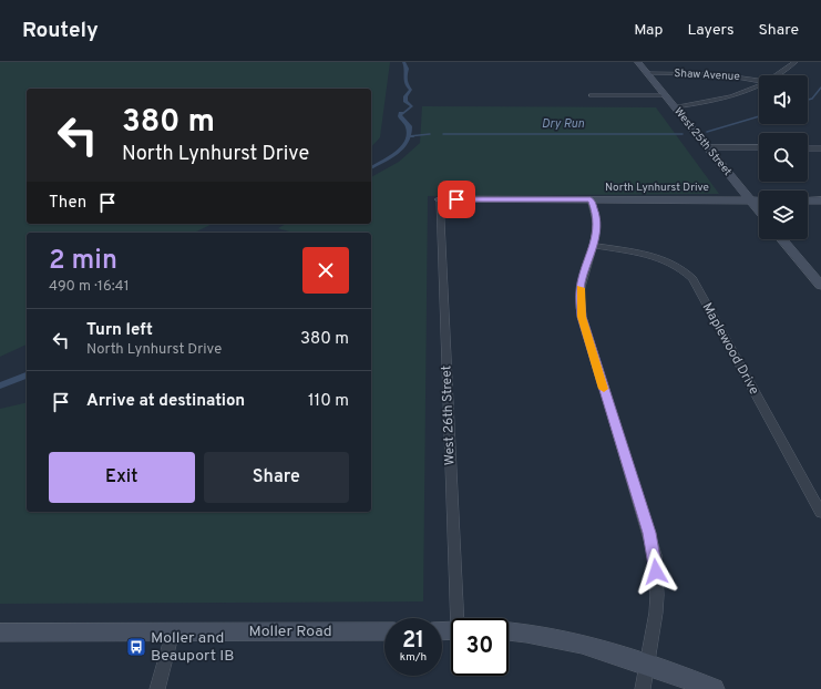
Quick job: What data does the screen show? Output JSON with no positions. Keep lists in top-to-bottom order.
{
  "streets": {
    "main road": ["West 25th Street", "North Lynhurst Drive", "Moller Road"],
    "street": ["Shaw Avenue", "Maplewood Drive", "West 26th Street"]
  },
  "crossings": [
    ["Shaw Avenue", "West 25th Street"],
    ["West 25th Street", "North Lynhurst Drive"],
    ["North Lynhurst Drive", "West 26th Street"]
  ],
  "water": ["Dry Run"],
  "places": {
    "bus stop": ["Moller and Beauport IB"]
  },
  "page": {
    "header": "Routely",
    "nav": ["Map", "Layers", "Share"],
    "turn": ["380 m", "North Lynhurst Drive"],
    "then": "Then",
    "heading": ["2 min", "490 m · 16:41"],
    "list": [
      {
        "name": "Turn left",
        "note": "North Lynhurst Drive",
        "value": "380 m"
      },
      {
        "name": "Arrive at destination",
        "value": "110 m"
      }
    ],
    "buttons": ["Exit", "Share"],
    "speed": "21 km/h",
    "limit": "30"
  }
}
